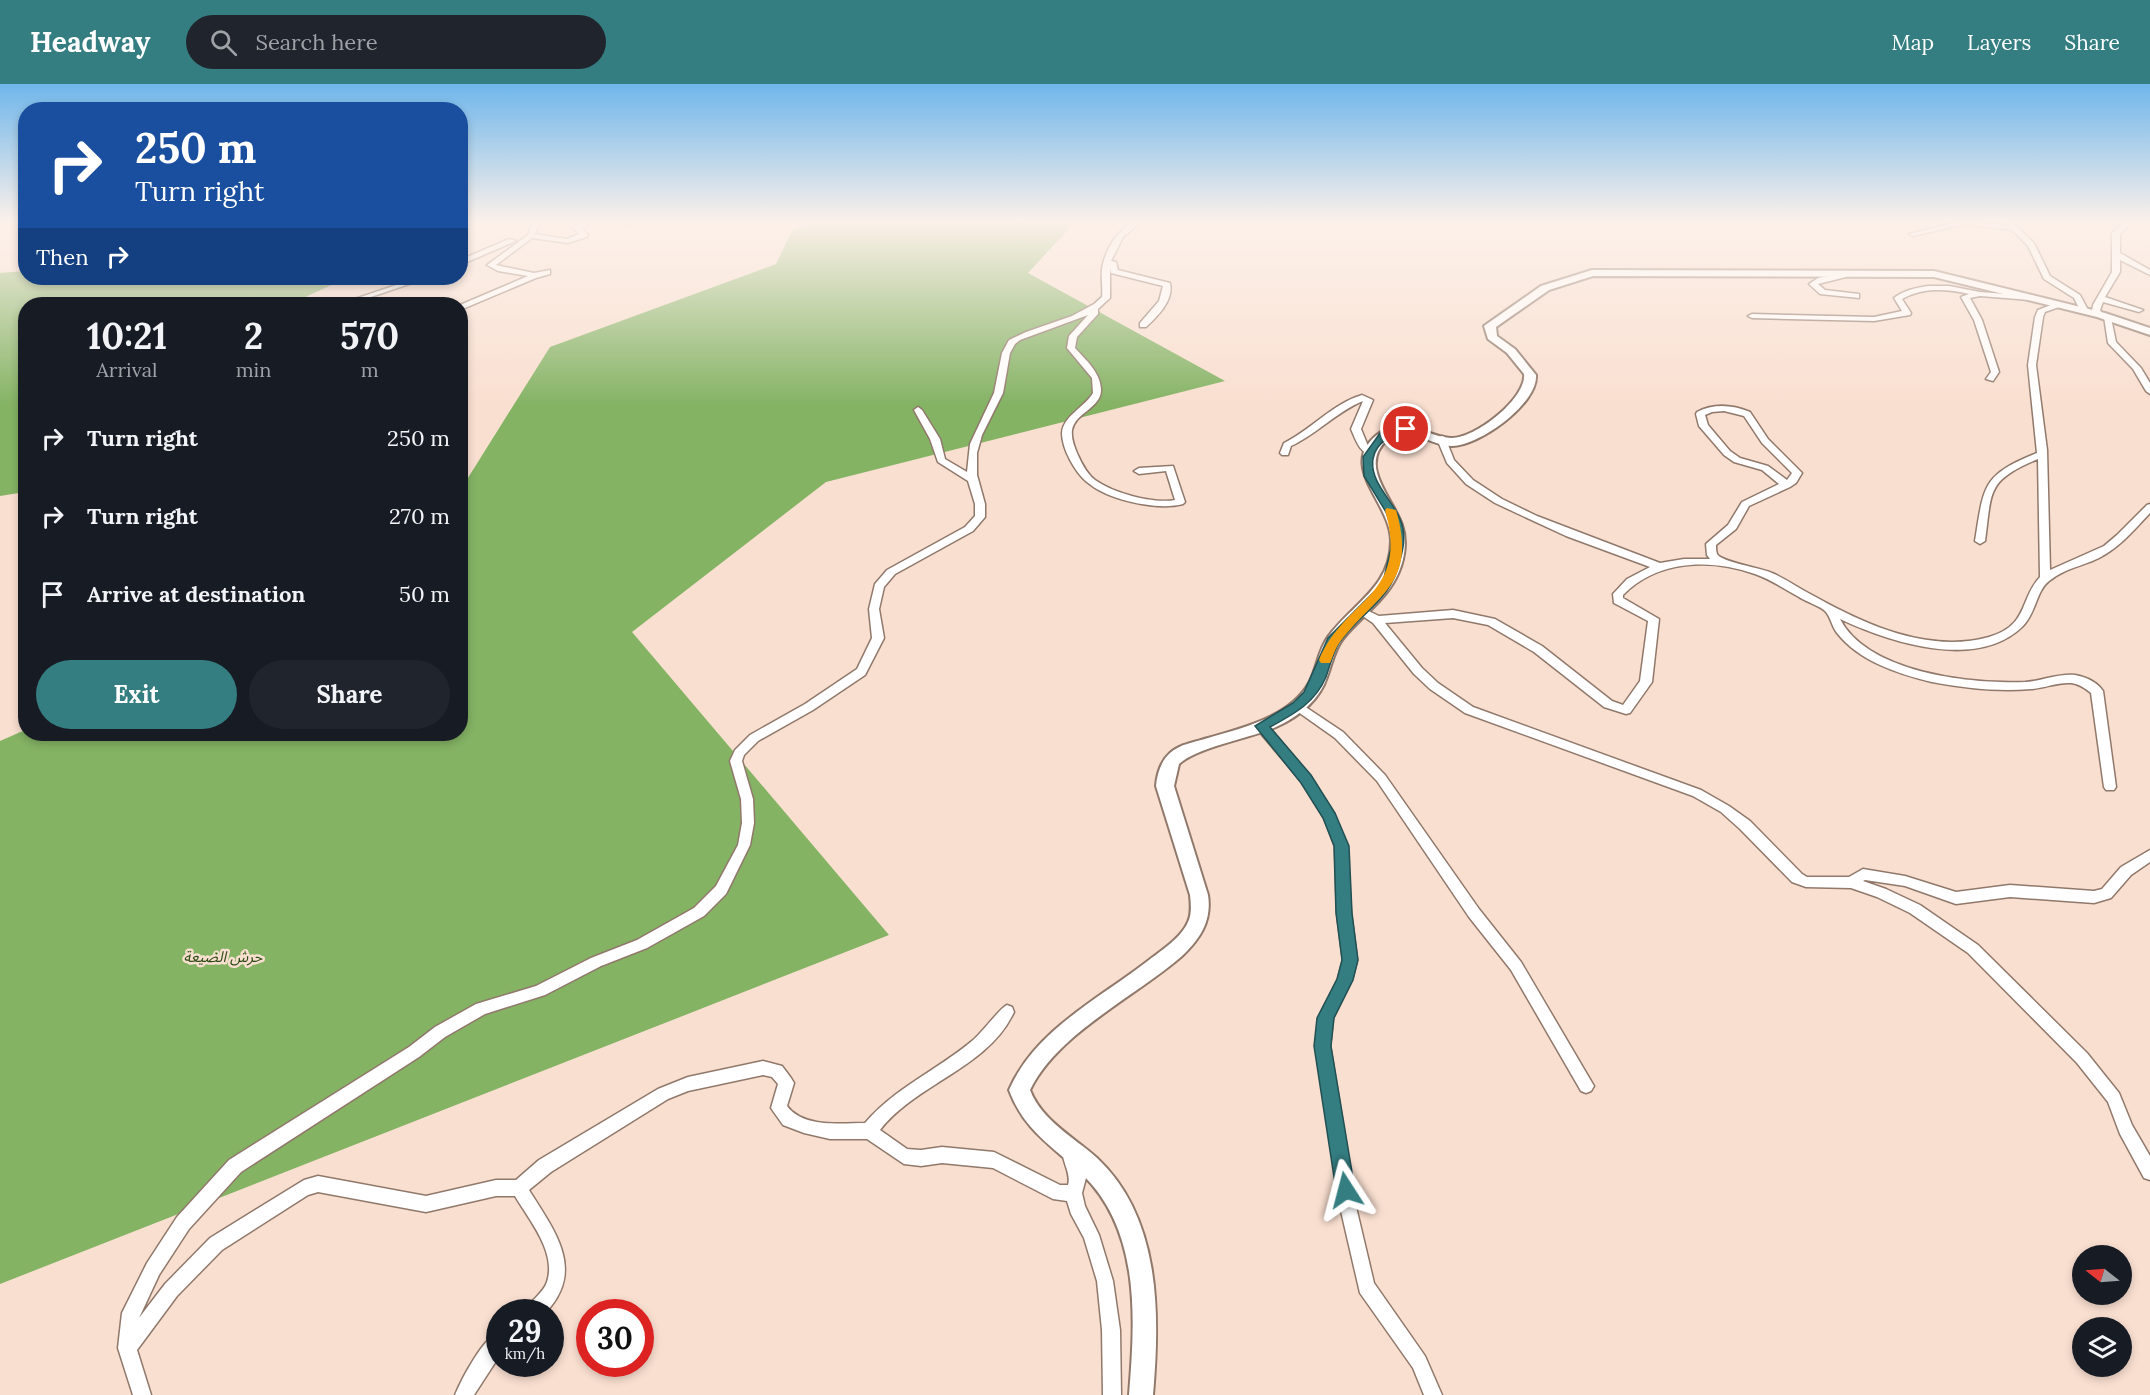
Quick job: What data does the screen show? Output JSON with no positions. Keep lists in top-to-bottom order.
{
  "parks": ["حرش الضيعة"],
  "north": "left",
  "page": {
    "header": "Headway",
    "search": "Search here",
    "nav": ["Map", "Layers", "Share"],
    "turn": ["250 m", "Turn right"],
    "then": "Then",
    "eta": [
      "10:21",
      "Arrival",
      "2",
      "min",
      "570",
      "m"
    ],
    "list": [
      {
        "name": "Turn right",
        "value": "250 m"
      },
      {
        "name": "Turn right",
        "value": "270 m"
      },
      {
        "name": "Arrive at destination",
        "value": "50 m"
      }
    ],
    "buttons": ["Exit", "Share"],
    "speed": "29 km/h",
    "limit": "30"
  }
}
